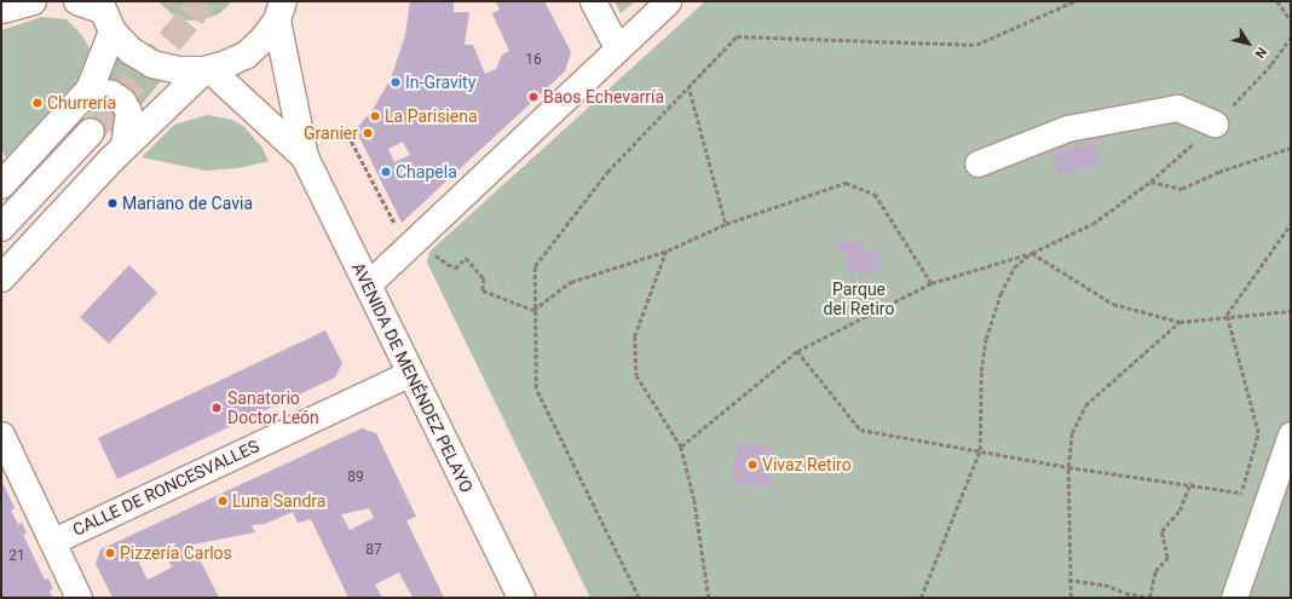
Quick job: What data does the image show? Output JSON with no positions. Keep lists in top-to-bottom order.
{
  "streets": {
    "main road": ["AVENIDA DE MENÉNDEZ PELAYO"],
    "street": ["CALLE DE RONCESVALLES"]
  },
  "crossings": [
    ["AVENIDA DE MENÉNDEZ PELAYO", "CALLE DE RONCESVALLES"]
  ],
  "parks": ["Parque del Retiro"],
  "places": [
    "In-Gravity",
    "Baos Echevarría",
    "Churrería",
    "La Parisiena",
    "Granier",
    "Chapela",
    "Mariano de Cavia",
    "Sanatorio Doctor León",
    "Vivaz Retiro",
    "Luna Sandra",
    "Pizzería Carlos"
  ],
  "house_numbers": [
    "16",
    "89",
    "87",
    "21"
  ],
  "north": "bottom right"
}
